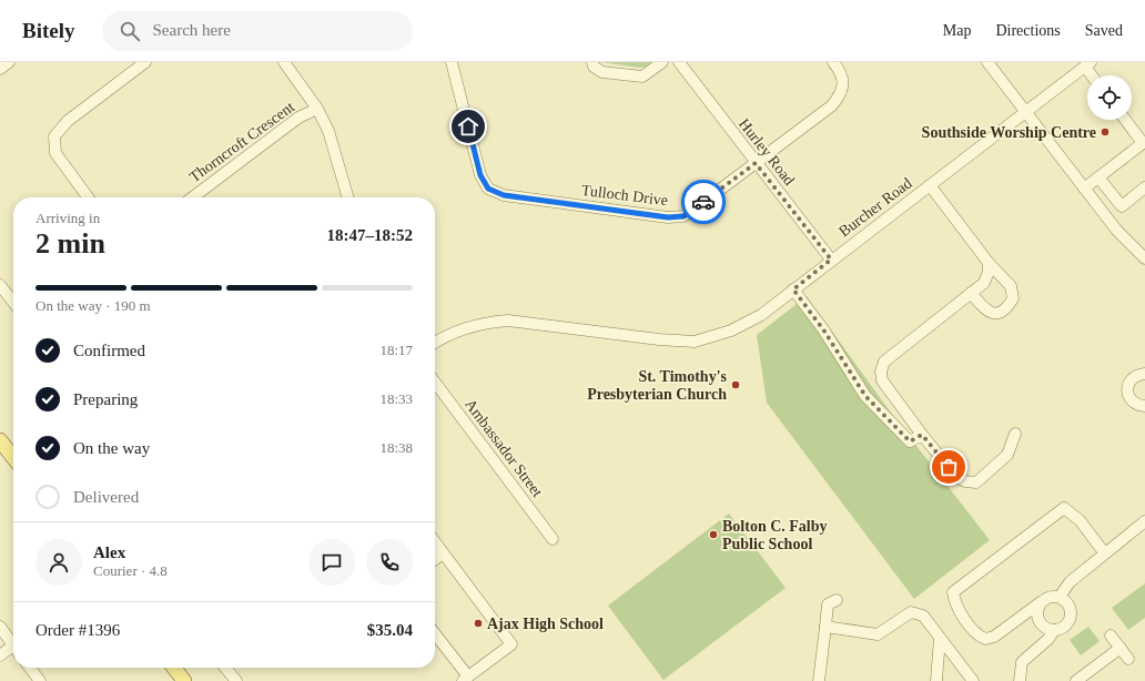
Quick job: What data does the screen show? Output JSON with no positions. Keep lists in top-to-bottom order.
{
  "streets": {
    "street": [
      "Thorncroft Crescent",
      "Hurley Road",
      "Tulloch Drive",
      "Burcher Road",
      "Ambassador Street"
    ]
  },
  "crossings": [
    ["Hurley Road", "Tulloch Drive"],
    ["Hurley Road", "Burcher Road"]
  ],
  "places": [
    "Southside Worship Centre",
    "St. Timothy's Presbyterian Church",
    "Bolton C. Falby Public School",
    "Ajax High School"
  ],
  "page": {
    "header": "Bitely",
    "search": "Search here",
    "nav": ["Map", "Directions", "Saved"],
    "heading": ["2 min", "Arriving in", "18:47–18:52"],
    "panel": [
      "Alex",
      "Courier · 4.8",
      "Order #1396",
      "$35.04"
    ],
    "bar": "On the way · 190 m",
    "list": [
      ["Confirmed", "18:17"],
      ["Preparing", "18:33"],
      ["On the way", "18:38"],
      "Delivered"
    ]
  }
}
